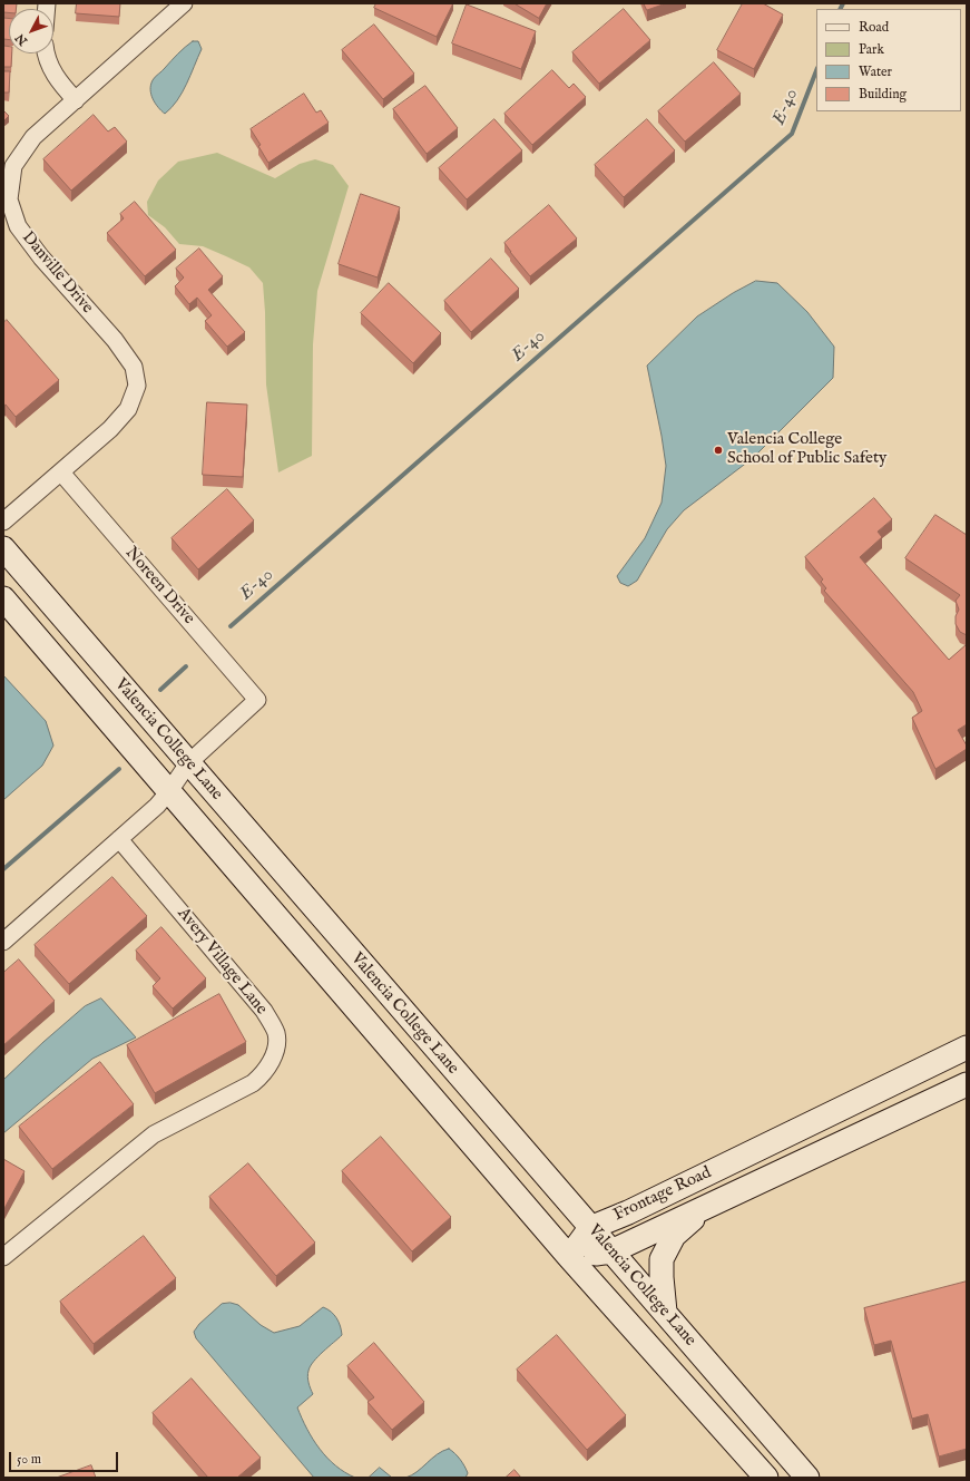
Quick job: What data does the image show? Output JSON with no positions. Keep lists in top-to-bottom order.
{
  "streets": {
    "street": [
      "Danville Drive",
      "Noreen Drive",
      "Valencia College Lane",
      "Avery Village Lane",
      "Frontage Road"
    ]
  },
  "crossings": [
    ["Danville Drive", "Noreen Drive"],
    ["Noreen Drive", "Valencia College Lane"],
    ["Valencia College Lane", "Frontage Road"]
  ],
  "water": ["E-40"],
  "places": ["Valencia College School of Public Safety"],
  "legend": [
    "Road",
    "Park",
    "Water",
    "Building"
  ],
  "scale_bar": "50 m",
  "north": "bottom left"
}
